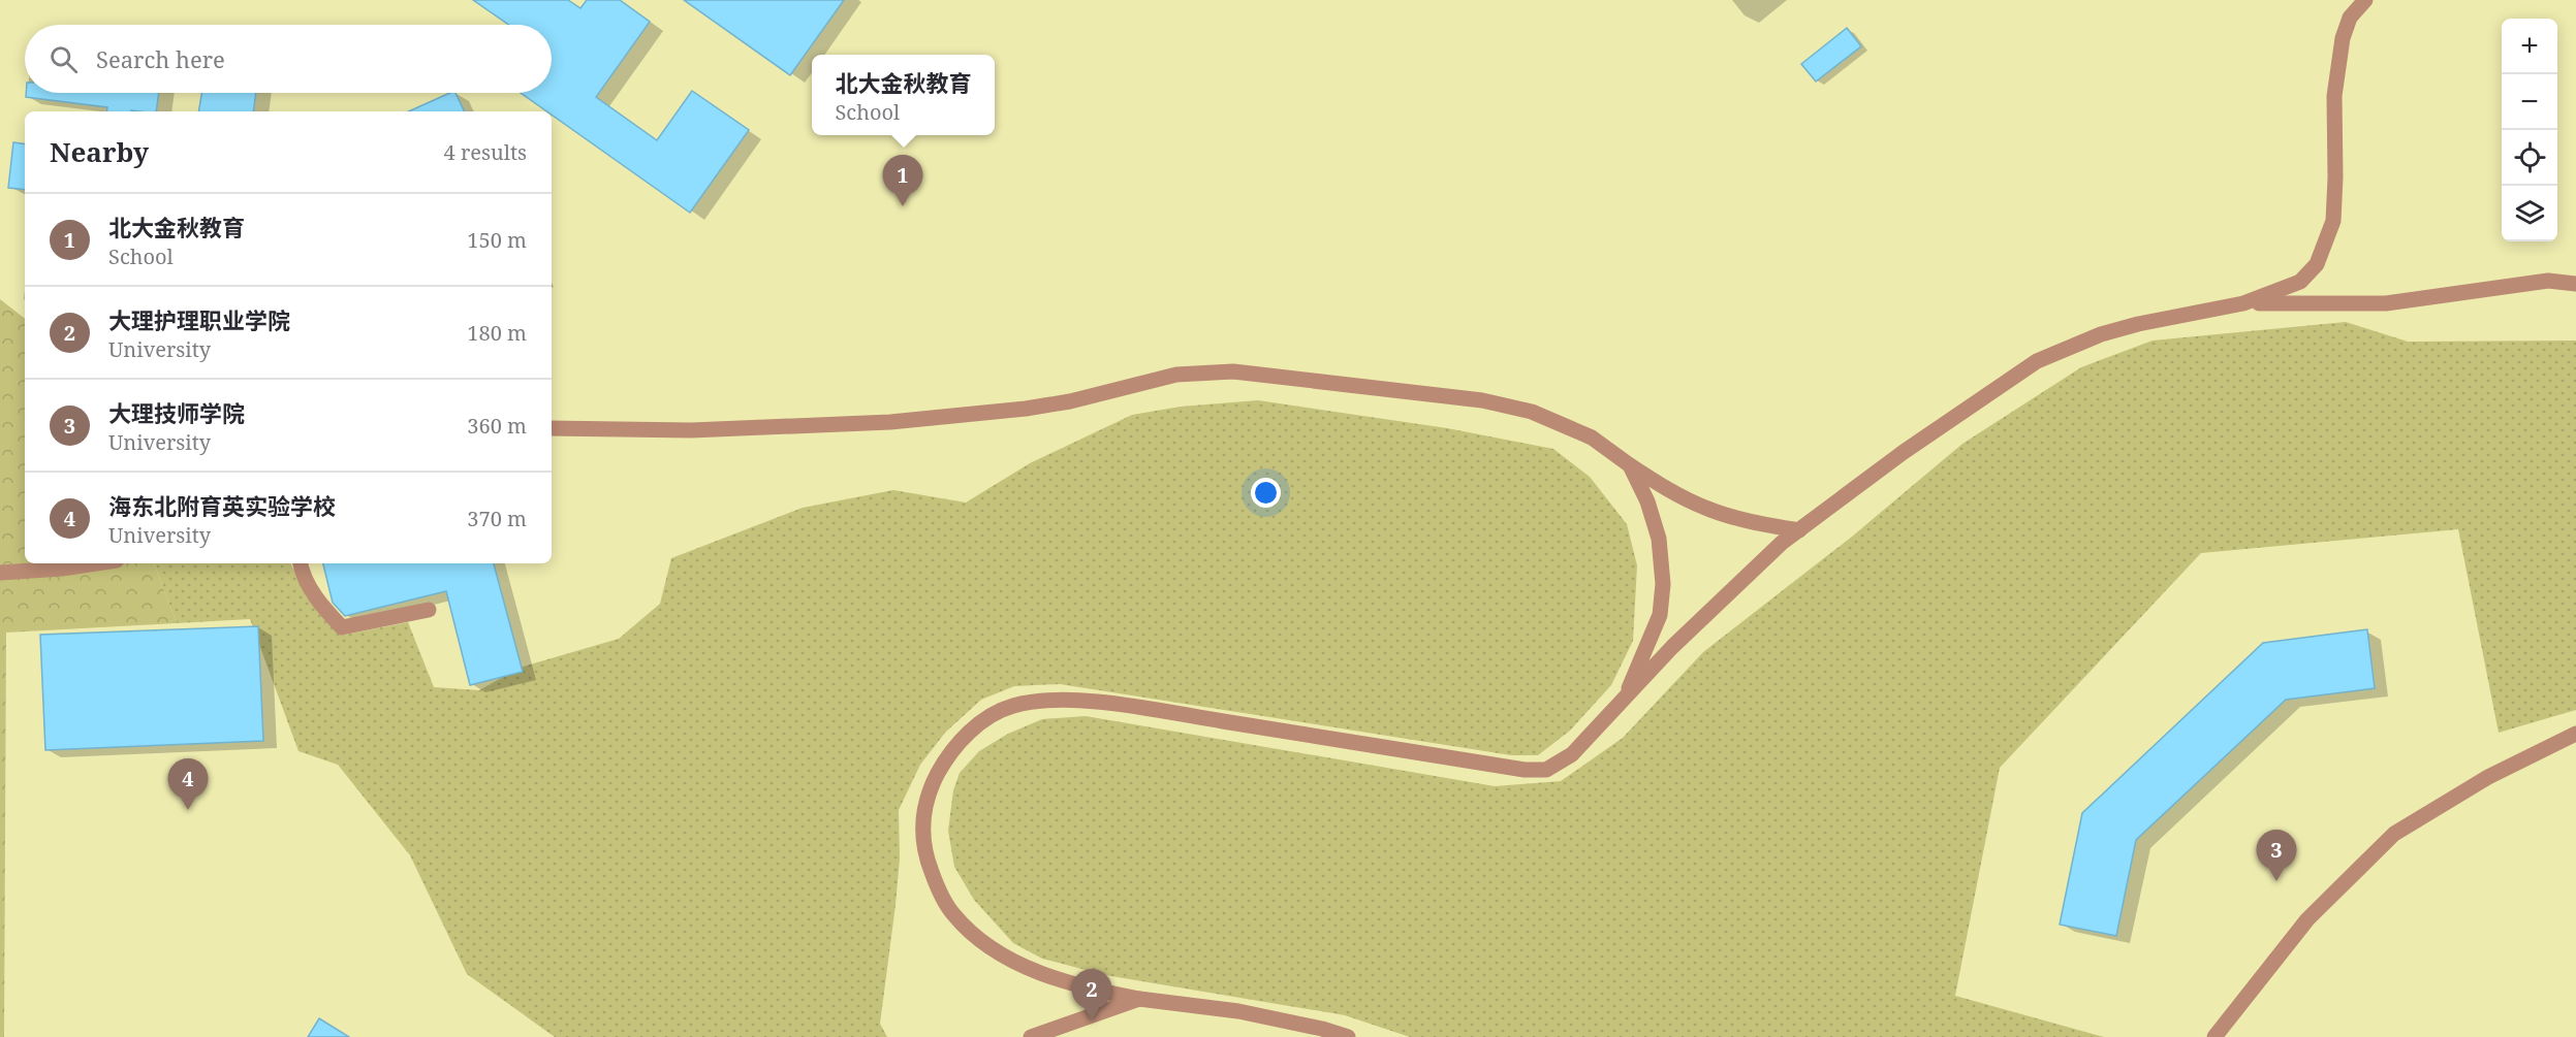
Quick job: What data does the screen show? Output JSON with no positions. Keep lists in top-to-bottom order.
{
  "page": {
    "map_buttons": ["+", "−"],
    "search": "Search here",
    "popup": ["北大金秋教育", "School"],
    "heading": ["Nearby", "4 results"],
    "pins": [
      "1",
      "4",
      "3",
      "2"
    ],
    "list": [
      {
        "mark": "1",
        "name": "北大金秋教育",
        "note": "School",
        "value": "150 m"
      },
      {
        "mark": "2",
        "name": "大理护理职业学院",
        "note": "University",
        "value": "180 m"
      },
      {
        "mark": "3",
        "name": "大理技师学院",
        "note": "University",
        "value": "360 m"
      },
      {
        "mark": "4",
        "name": "海东北附育英实验学校",
        "note": "University",
        "value": "370 m"
      }
    ]
  }
}
